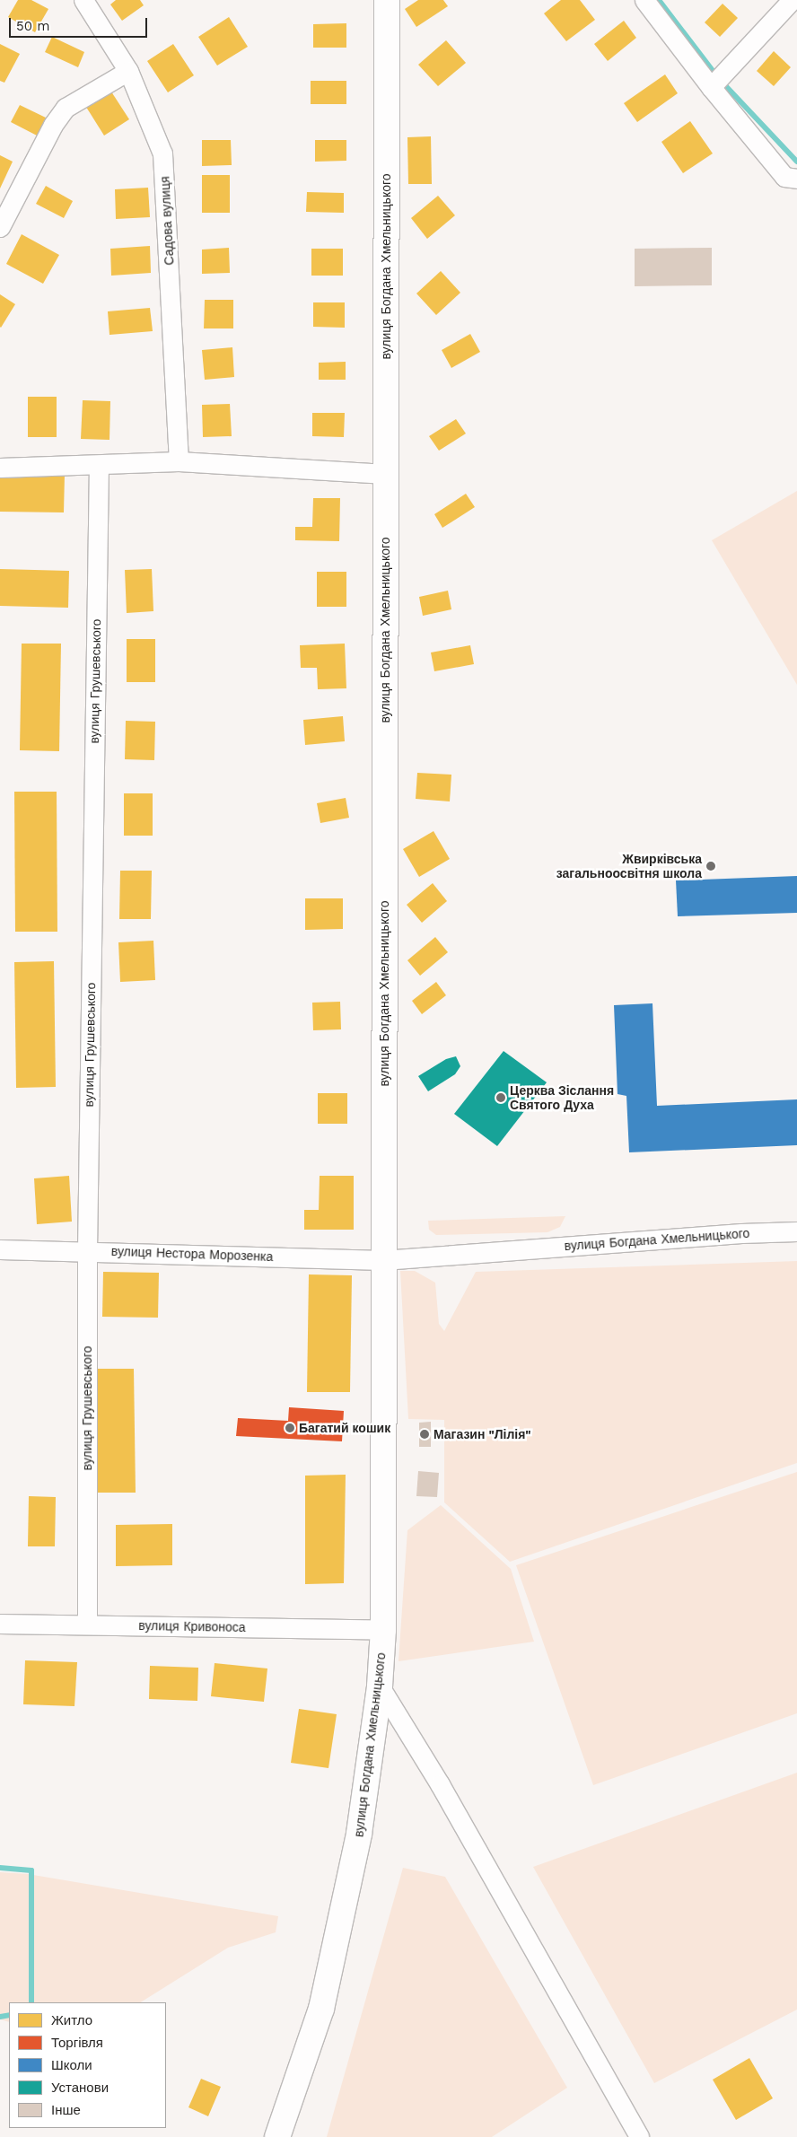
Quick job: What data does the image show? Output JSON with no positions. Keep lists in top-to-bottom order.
{
  "streets": {
    "street": [
      "Садова вулиця",
      "вулиця Богдана Хмельницького",
      "вулиця Грушевського",
      "вулиця Нестора Морозенка",
      "вулиця Кривоноса"
    ]
  },
  "crossings": [
    ["вулиця Богдана Хмельницького", "вулиця Нестора Морозенка"],
    ["вулиця Богдана Хмельницького", "вулиця Кривоноса"],
    ["вулиця Грушевського", "вулиця Нестора Морозенка"],
    ["вулиця Грушевського", "вулиця Кривоноса"]
  ],
  "places": [
    "Жвирківська загальноосвітня школа",
    "Церква Зіслання Святого Духа",
    "Багатий кошик",
    "Магазин \"Лілія\""
  ],
  "legend": [
    "Житло",
    "Торгівля",
    "Школи",
    "Установи",
    "Інше"
  ],
  "scale_bar": "50 m"
}
